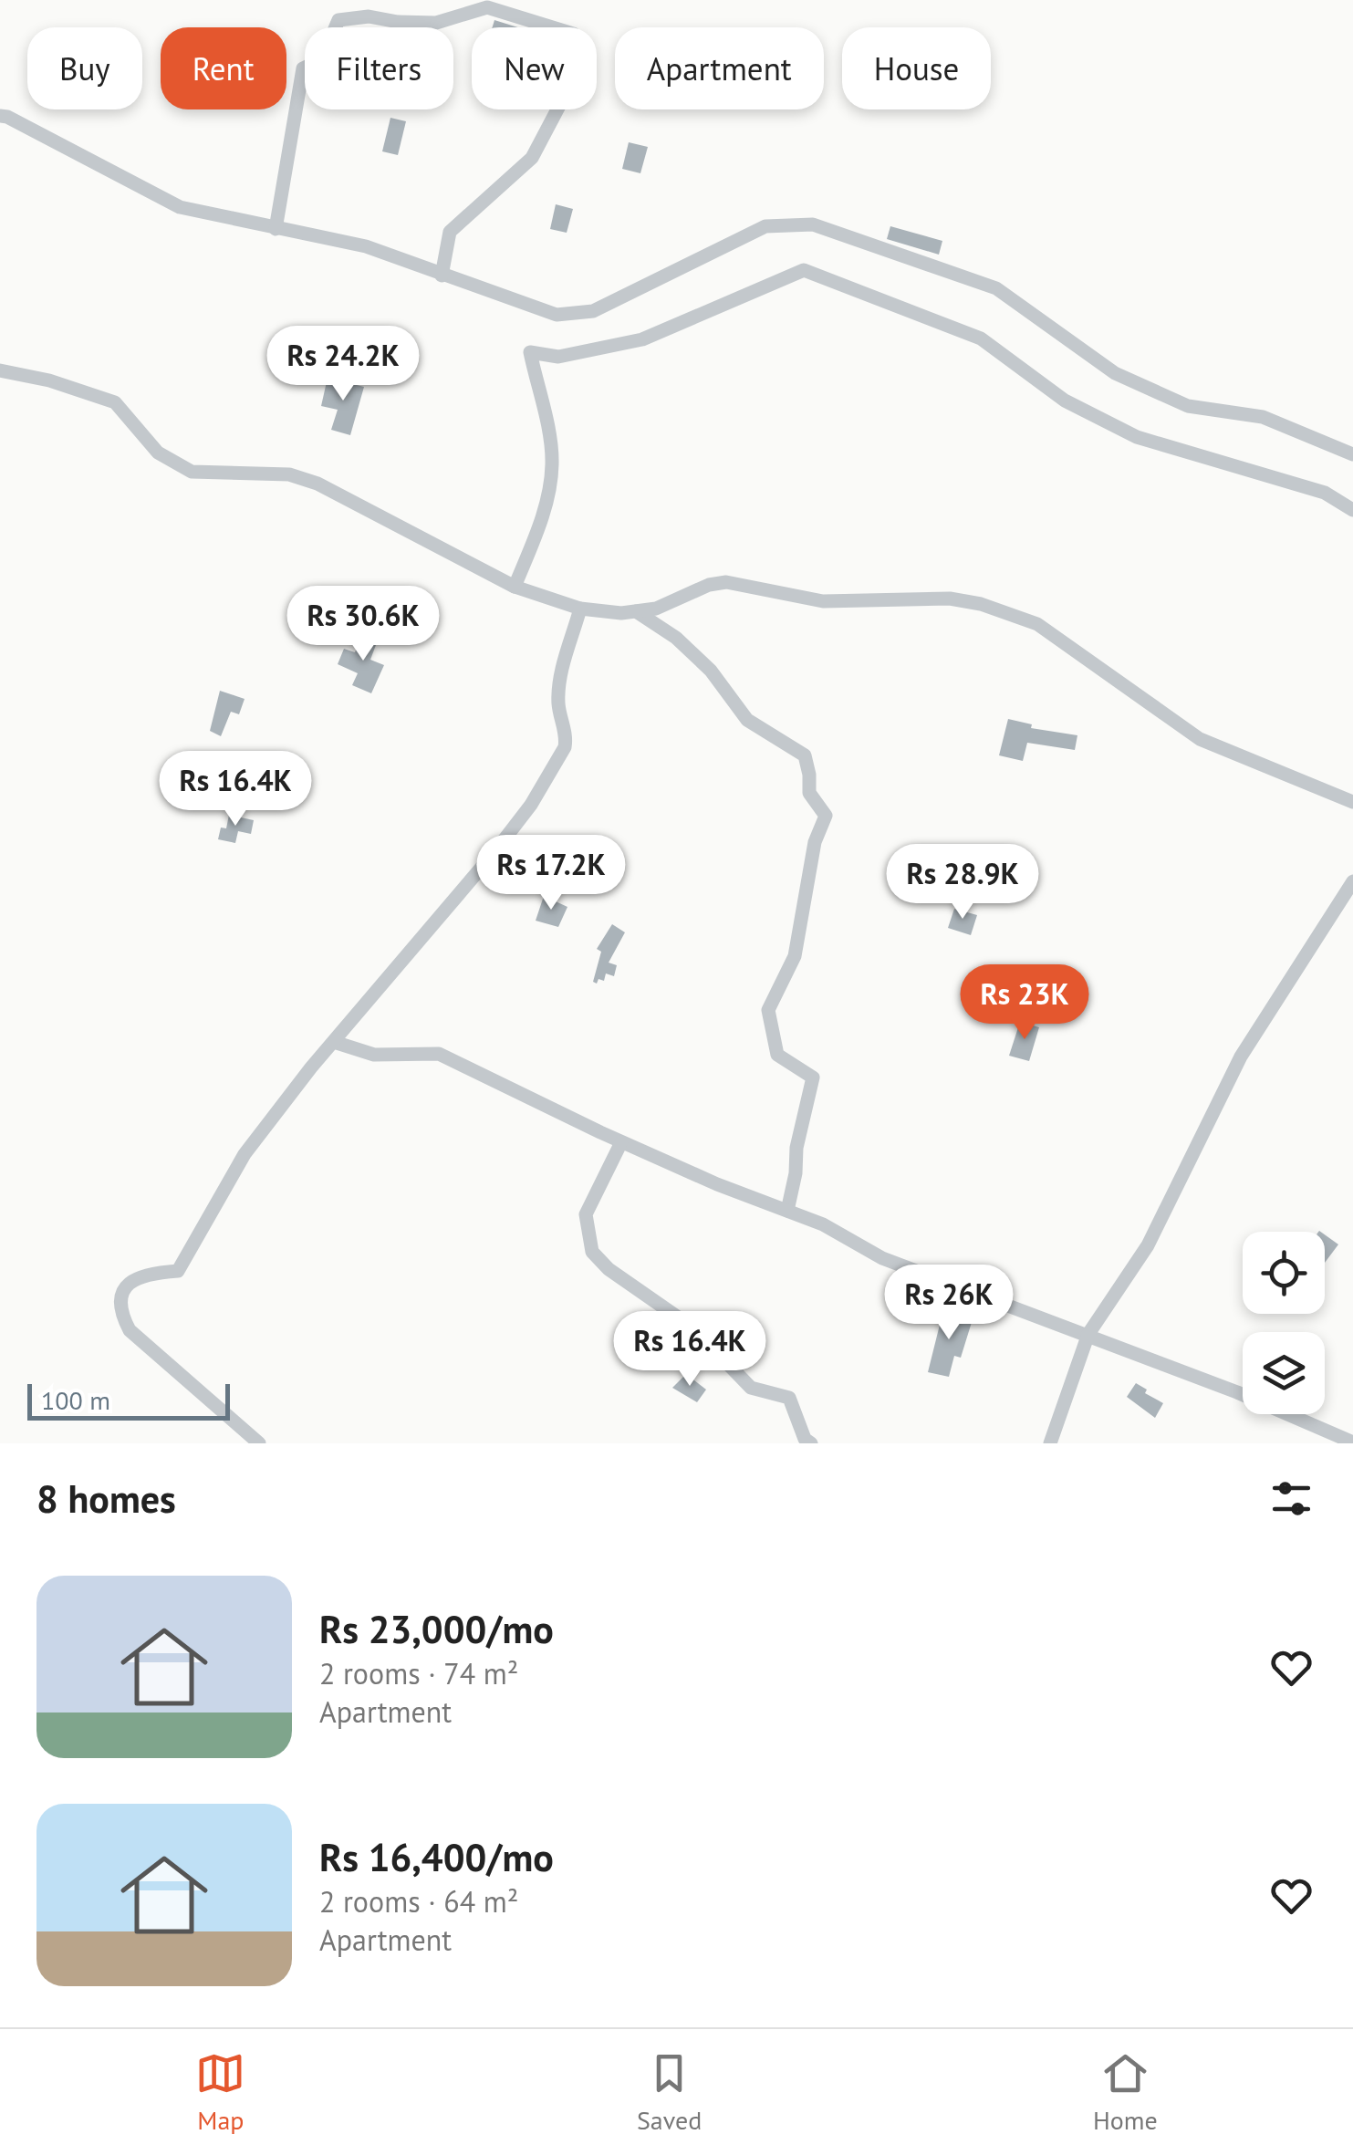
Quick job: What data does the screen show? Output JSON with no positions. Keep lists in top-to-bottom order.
{
  "scale_bar": "100 m",
  "page": {
    "chip": [
      "Buy",
      "Rent",
      "Filters",
      "New",
      "Apartment",
      "House"
    ],
    "price": [
      "Rs 24.2K",
      "Rs 30.6K",
      "Rs 16.4K",
      "Rs 17.2K",
      "Rs 28.9K",
      "Rs 23K",
      "Rs 26K",
      "Rs 16.4K"
    ],
    "scale": "100 m",
    "heading": "8 homes",
    "list": [
      {
        "name": "Rs 23,000/mo",
        "note": "2 rooms · 74 m² · Apartment"
      },
      {
        "name": "Rs 16,400/mo",
        "note": "2 rooms · 64 m² · Apartment"
      }
    ],
    "tabs": ["Map", "Saved", "Home"]
  }
}
